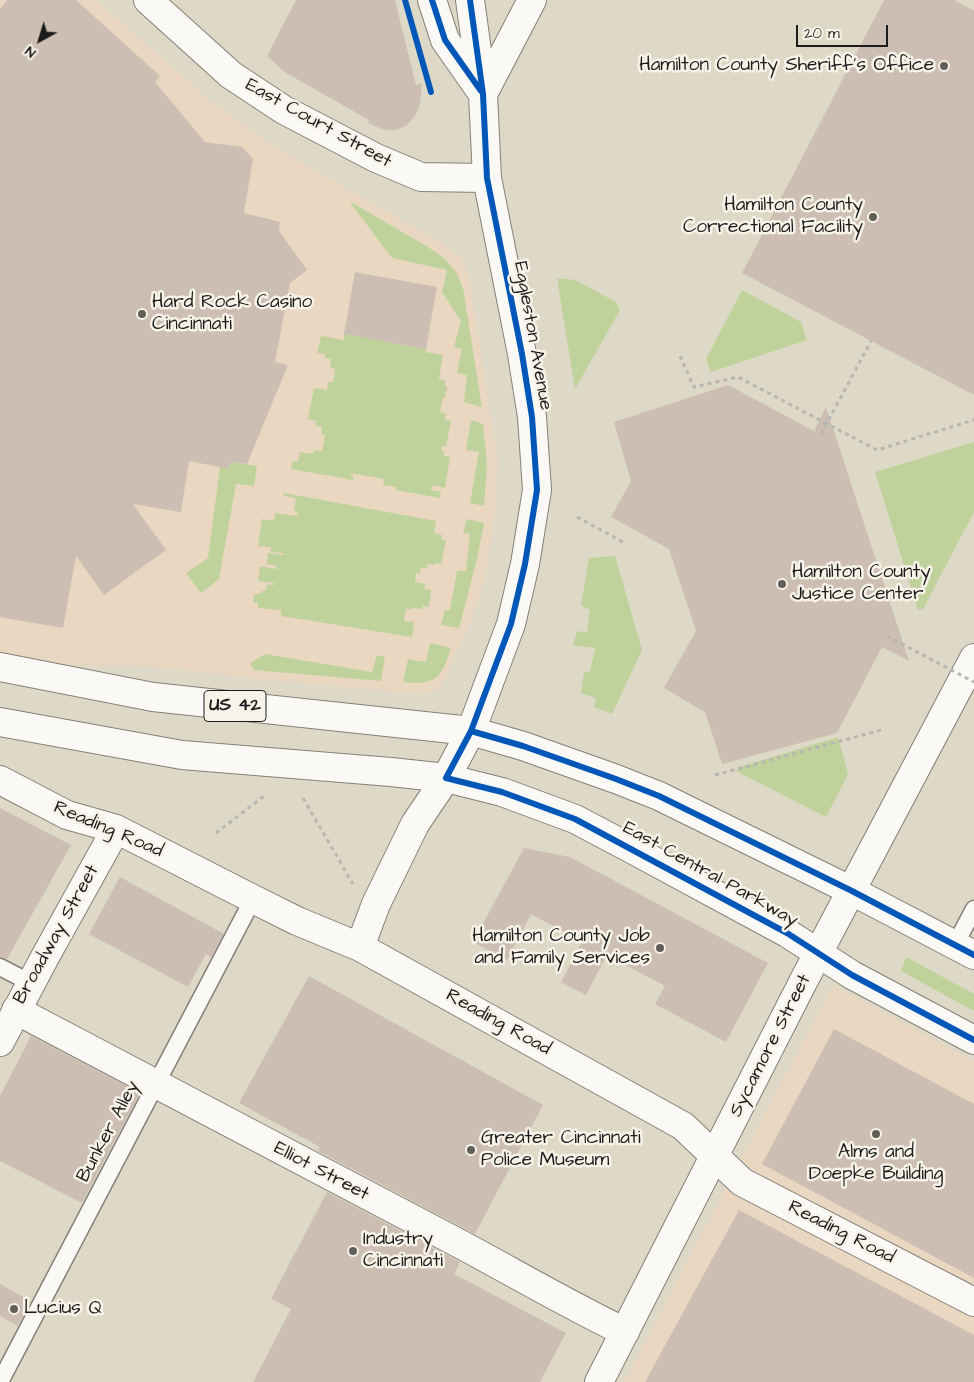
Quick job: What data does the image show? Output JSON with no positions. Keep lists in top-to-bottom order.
{
  "streets": {
    "main road": [
      "East Court Street",
      "Eggleston Avenue",
      "US 42",
      "Reading Road",
      "East Central Parkway",
      "Broadway Street",
      "Sycamore Street",
      "Elliot Street"
    ],
    "lane": ["Bunker Alley"]
  },
  "crossings": [
    ["East Court Street", "Eggleston Avenue"],
    ["Eggleston Avenue", "US 42"],
    ["Eggleston Avenue", "Reading Road"],
    ["Eggleston Avenue", "East Central Parkway"],
    ["US 42", "Sycamore Street"],
    ["Reading Road", "Broadway Street"],
    ["Reading Road", "Sycamore Street"],
    ["Reading Road", "Bunker Alley"],
    ["East Central Parkway", "Sycamore Street"],
    ["Broadway Street", "Elliot Street"],
    ["Sycamore Street", "Elliot Street"],
    ["Bunker Alley", "Elliot Street"]
  ],
  "places": [
    "Hamilton County Sheriff’s Office",
    "Hamilton County Correctional Facility",
    "Hard Rock Casino Cincinnati",
    "Hamilton County Justice Center",
    "Hamilton County Job and Family Services",
    "Alms and Doepke Building",
    "Greater Cincinnati Police Museum",
    "Industry Cincinnati",
    "Lucius Q"
  ],
  "scale_bar": "20 m",
  "north": "bottom left"
}
